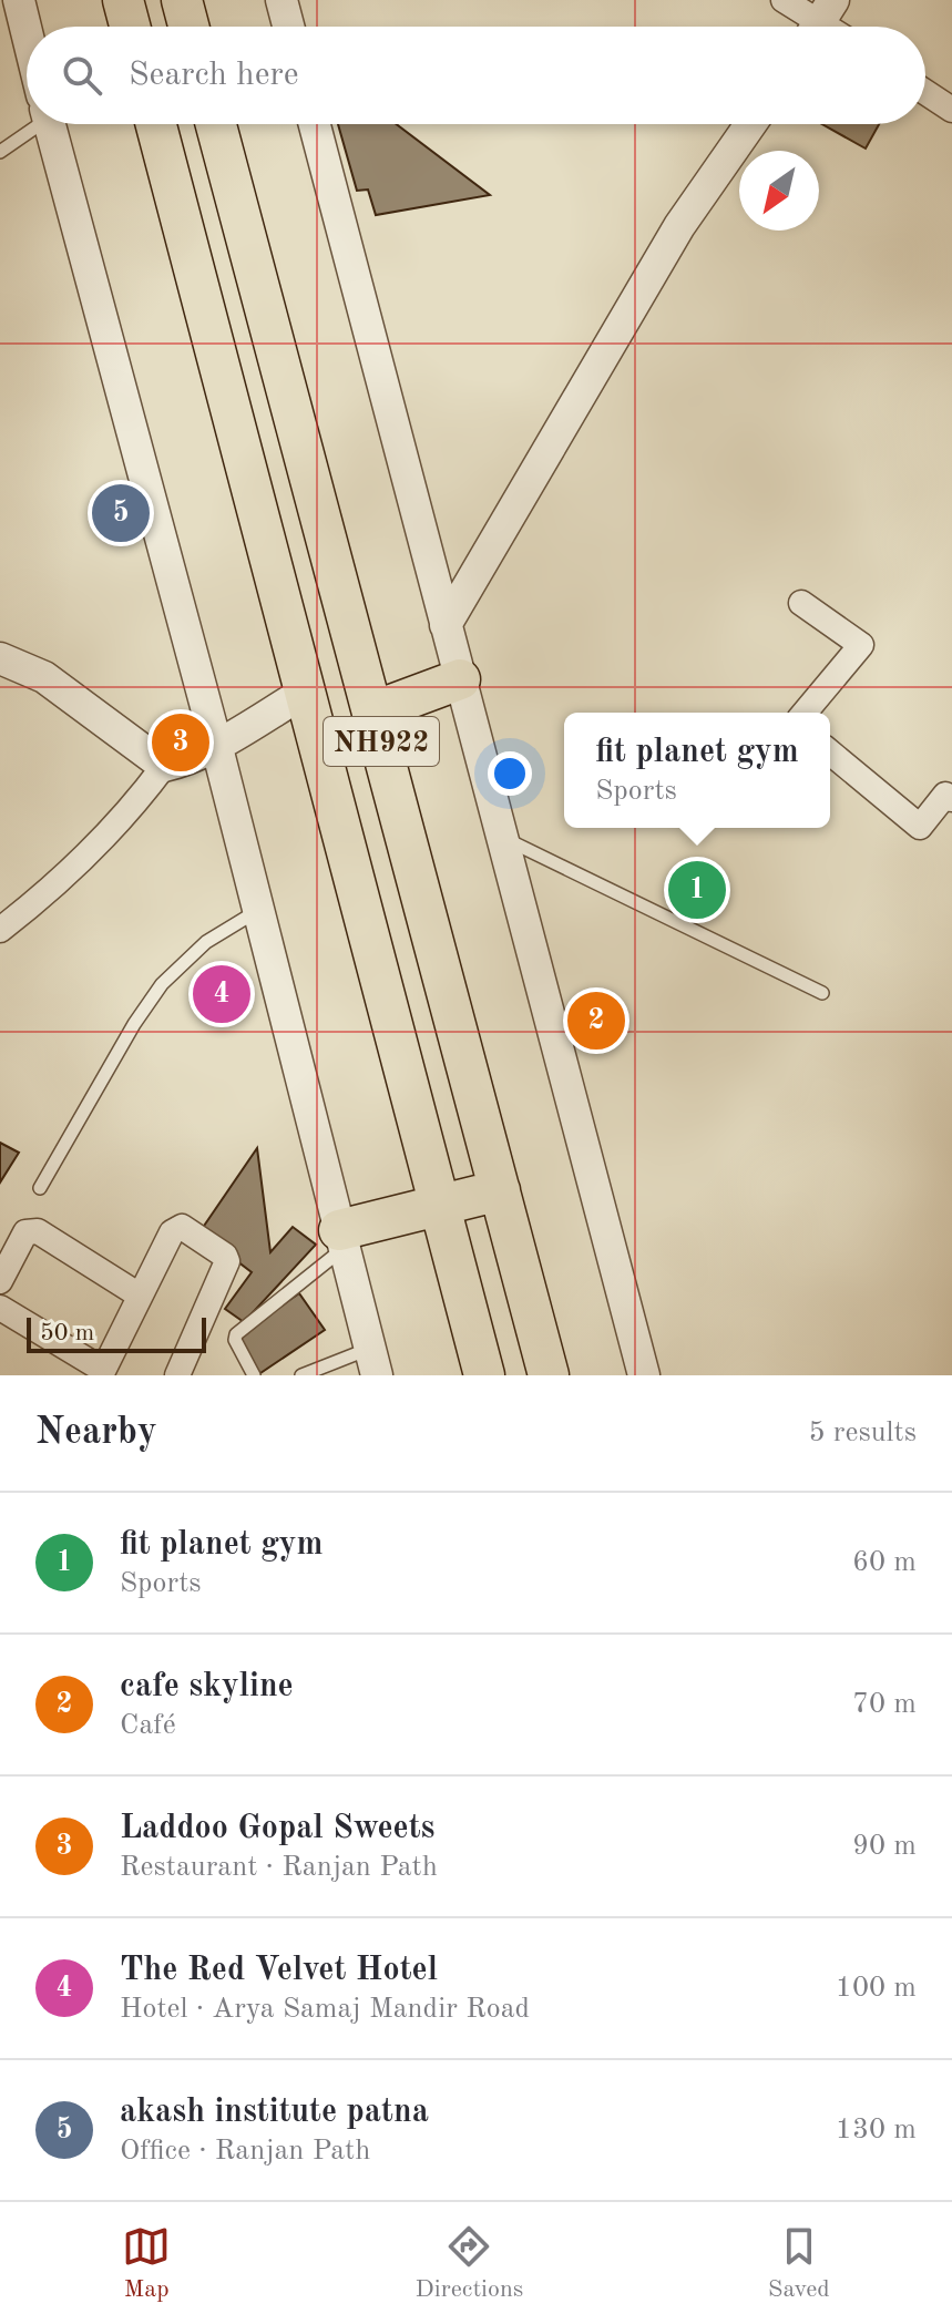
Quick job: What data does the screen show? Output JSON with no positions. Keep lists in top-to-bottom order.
{
  "streets": {
    "highway": ["NH922"]
  },
  "scale_bar": "50 m",
  "north": "bottom left",
  "page": {
    "search": "Search here",
    "pins": [
      "5",
      "3",
      "1",
      "4",
      "2"
    ],
    "popup": ["fit planet gym", "Sports"],
    "scale": "50 m",
    "heading": ["Nearby", "5 results"],
    "list": [
      {
        "mark": "1",
        "name": "fit planet gym",
        "note": "Sports",
        "value": "60 m"
      },
      {
        "mark": "2",
        "name": "cafe skyline",
        "note": "Café",
        "value": "70 m"
      },
      {
        "mark": "3",
        "name": "Laddoo Gopal Sweets",
        "note": "Restaurant · Ranjan Path",
        "value": "90 m"
      },
      {
        "mark": "4",
        "name": "The Red Velvet Hotel",
        "note": "Hotel · Arya Samaj Mandir Road",
        "value": "100 m"
      },
      {
        "mark": "5",
        "name": "akash institute patna",
        "note": "Office · Ranjan Path",
        "value": "130 m"
      }
    ],
    "nav": ["Map", "Directions", "Saved"]
  }
}
